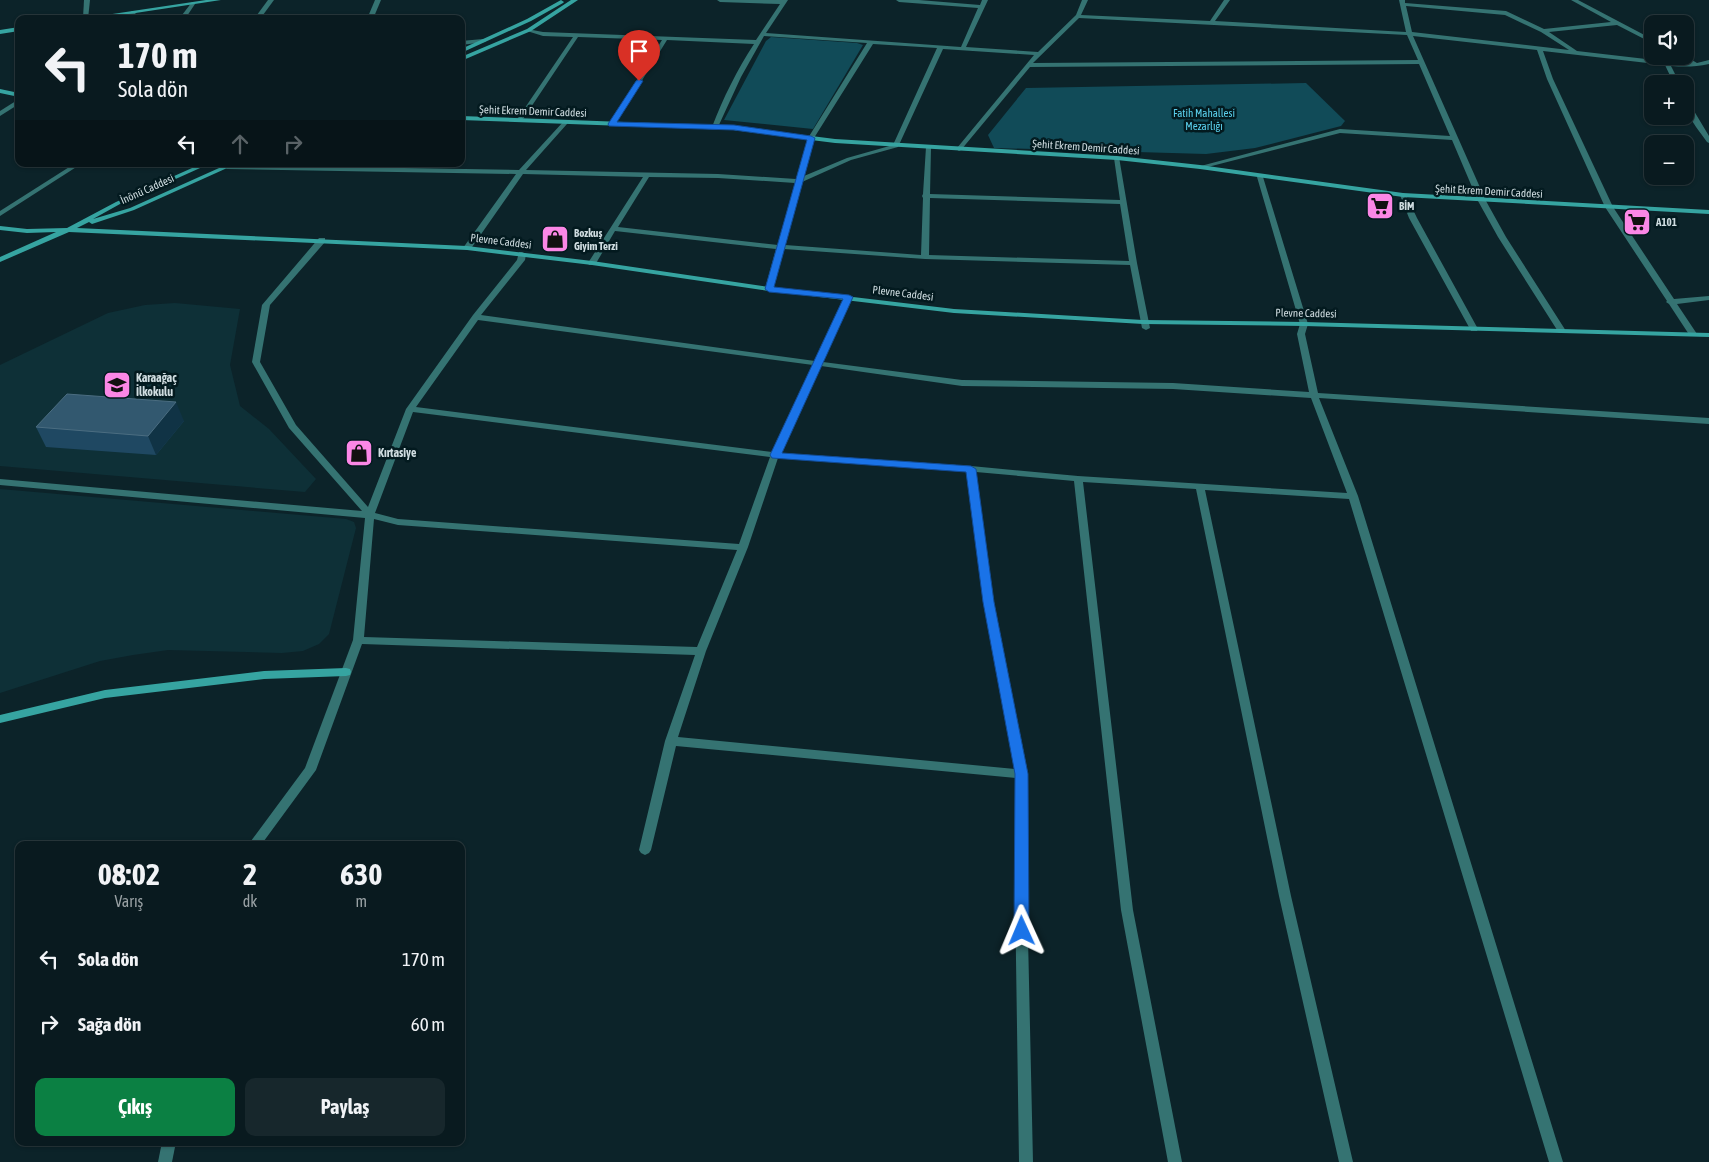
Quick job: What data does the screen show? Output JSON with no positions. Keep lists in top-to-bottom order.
{
  "streets": {
    "street": ["Şehit Ekrem Demir Caddesi", "İnönü Caddesi", "Plevne Caddesi"]
  },
  "crossings": [
    ["İnönü Caddesi", "Plevne Caddesi"]
  ],
  "parks": ["Fatih Mahallesi Mezarlığı"],
  "places": {
    "supermarket": ["BİM", "A101"],
    "shop": ["Bozkuş Giyim Terzi", "Kırtasiye"],
    "school or university": ["Karaağaç İlkokulu"]
  },
  "page": {
    "map_buttons": ["+", "−"],
    "turn": ["170 m", "Sola dön"],
    "eta": [
      "08:02",
      "Varış",
      "2",
      "dk",
      "630",
      "m"
    ],
    "list": [
      {
        "name": "Sola dön",
        "value": "170 m"
      },
      {
        "name": "Sağa dön",
        "value": "60 m"
      }
    ],
    "buttons": ["Çıkış", "Paylaş"]
  }
}
